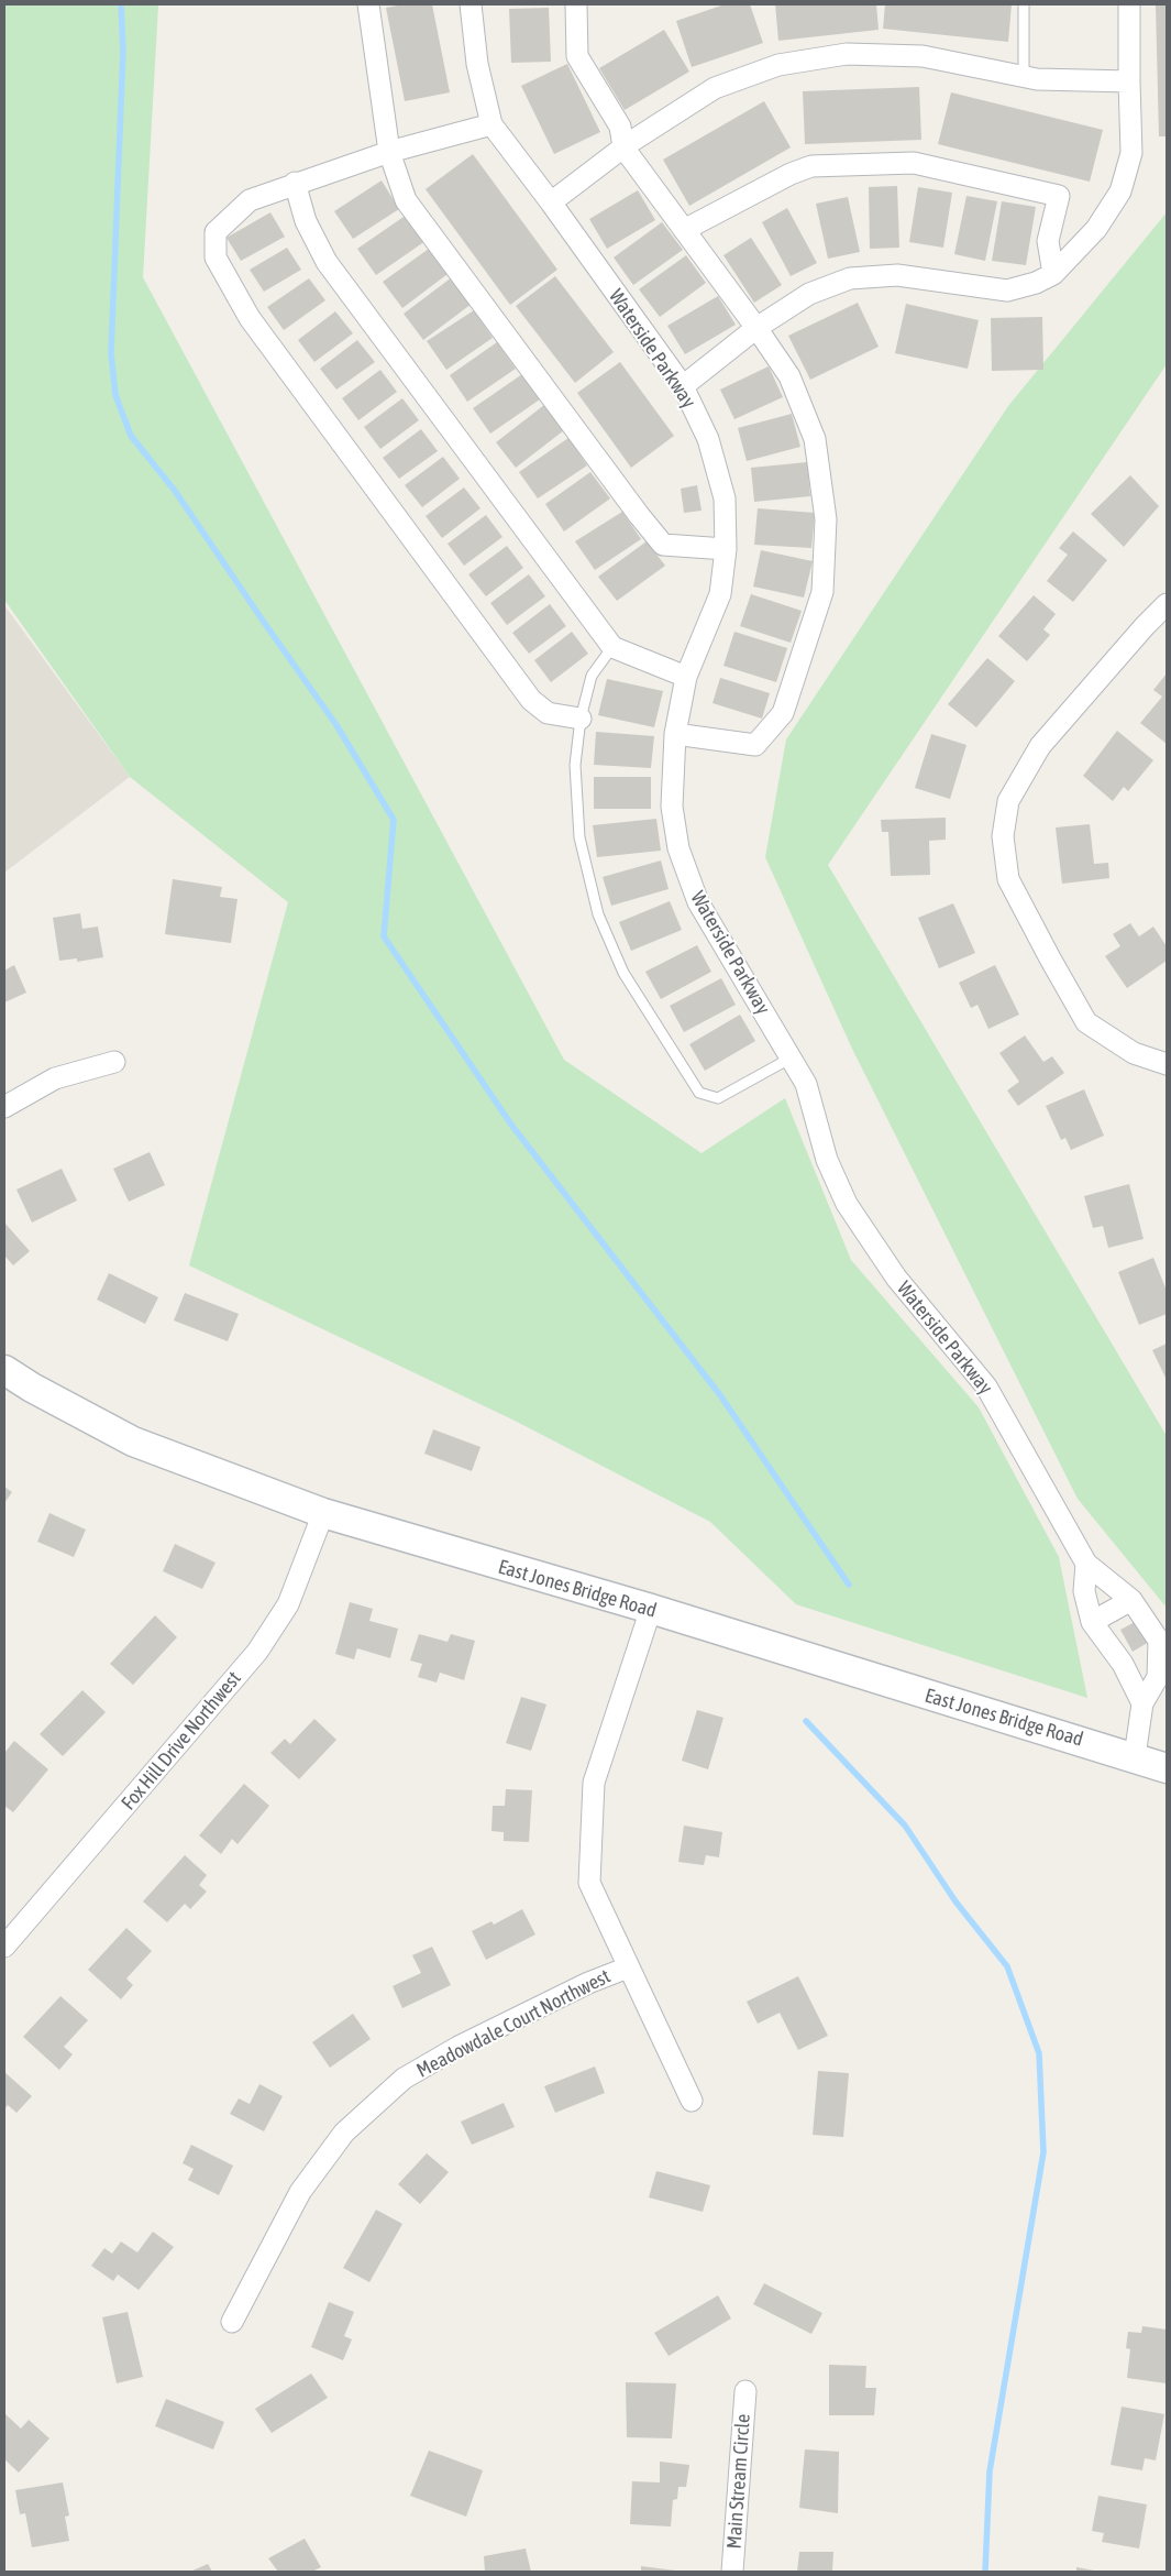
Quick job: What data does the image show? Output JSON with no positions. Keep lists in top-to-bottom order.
{
  "streets": {
    "street": [
      "Waterside Parkway",
      "East Jones Bridge Road",
      "Fox Hill Drive Northwest",
      "Meadowdale Court Northwest",
      "Main Stream Circle"
    ]
  },
  "crossings": [
    ["Waterside Parkway", "East Jones Bridge Road"],
    ["East Jones Bridge Road", "Fox Hill Drive Northwest"]
  ]
}
